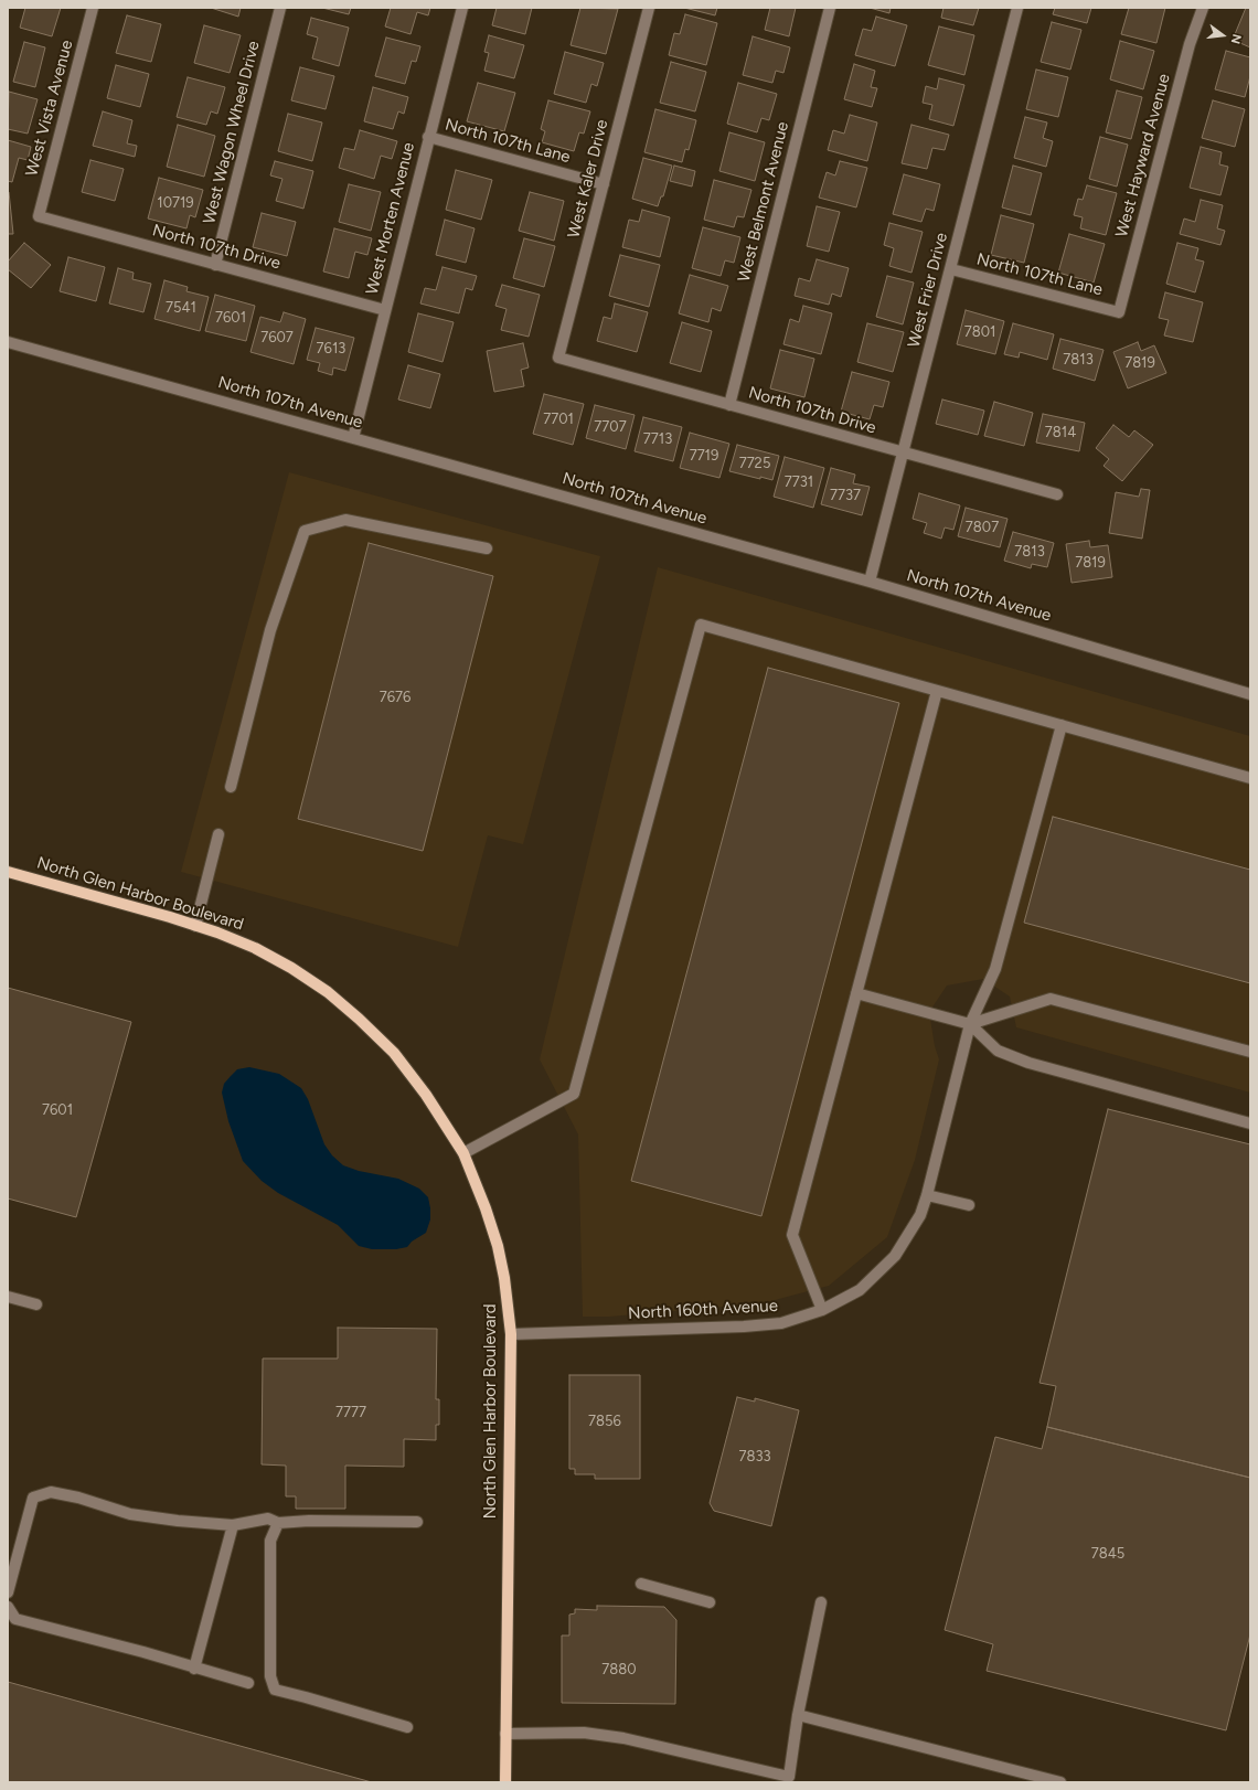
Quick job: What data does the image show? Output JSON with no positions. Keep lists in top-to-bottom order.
{
  "streets": {
    "main road": ["North Glen Harbor Boulevard"],
    "street": [
      "West Vista Avenue",
      "West Wagon Wheel Drive",
      "North 107th Lane",
      "West Hayward Avenue",
      "West Kaler Drive",
      "West Belmont Avenue",
      "West Morten Avenue",
      "North 107th Drive",
      "West Frier Drive",
      "North 107th Avenue",
      "North 160th Avenue"
    ]
  },
  "crossings": [
    ["West Vista Avenue", "North 107th Drive"],
    ["West Wagon Wheel Drive", "North 107th Drive"],
    ["North 107th Lane", "West Hayward Avenue"],
    ["North 107th Lane", "West Kaler Drive"],
    ["North 107th Lane", "West Morten Avenue"],
    ["North 107th Lane", "West Frier Drive"],
    ["West Kaler Drive", "North 107th Drive"],
    ["West Belmont Avenue", "North 107th Drive"],
    ["West Morten Avenue", "North 107th Drive"],
    ["West Morten Avenue", "North 107th Avenue"],
    ["North 107th Drive", "West Frier Drive"],
    ["West Frier Drive", "North 107th Avenue"],
    ["North Glen Harbor Boulevard", "North 160th Avenue"]
  ],
  "house_numbers": [
    "10719",
    "7541",
    "7601",
    "7801",
    "7607",
    "7613",
    "7813",
    "7819",
    "7701",
    "7707",
    "7814",
    "7713",
    "7719",
    "7725",
    "7731",
    "7737",
    "7807",
    "7813",
    "7819",
    "7676",
    "7601",
    "7777",
    "7856",
    "7833",
    "7845",
    "7880"
  ],
  "north": "right"
}
